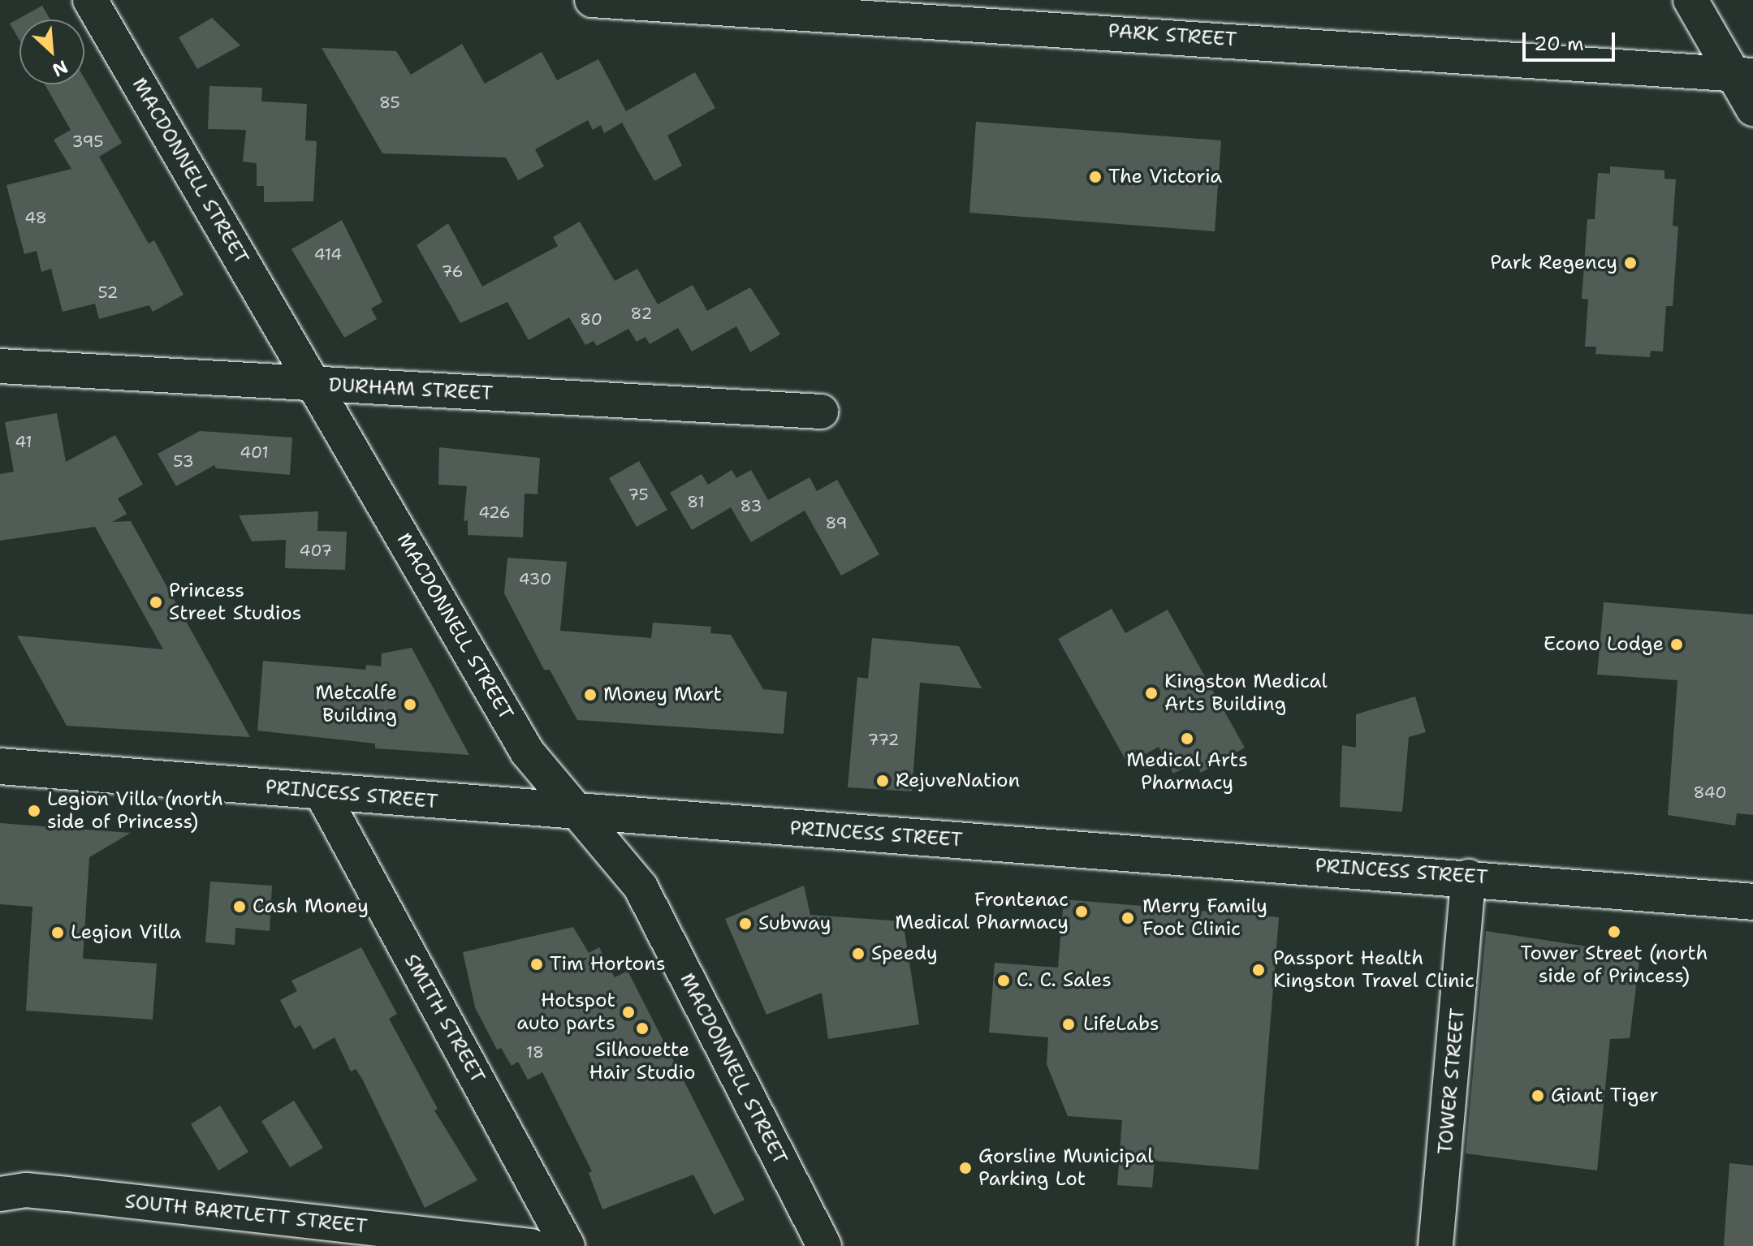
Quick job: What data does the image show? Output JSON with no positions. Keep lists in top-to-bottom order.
{
  "streets": {
    "main road": ["PRINCESS STREET"],
    "street": [
      "PARK STREET",
      "MACDONNELL STREET",
      "DURHAM STREET",
      "SMITH STREET",
      "TOWER STREET",
      "SOUTH BARTLETT STREET"
    ]
  },
  "crossings": [
    ["MACDONNELL STREET", "DURHAM STREET"],
    ["MACDONNELL STREET", "PRINCESS STREET"],
    ["PRINCESS STREET", "SMITH STREET"],
    ["PRINCESS STREET", "TOWER STREET"]
  ],
  "places": [
    "The Victoria",
    "Park Regency",
    "Princess Street Studios",
    "Econo Lodge",
    "Kingston Medical Arts Building",
    "Money Mart",
    "Metcalfe Building",
    "Medical Arts Pharmacy",
    "RejuveNation",
    "Legion Villa (north side of Princess)",
    "Cash Money",
    "Frontenac Medical Pharmacy",
    "Merry Family Foot Clinic",
    "Subway",
    "Tower Street (north side of Princess)",
    "Legion Villa",
    "Speedy",
    "Tim Hortons",
    "Passport Health Kingston Travel Clinic",
    "C. C. Sales",
    "Hotspot auto parts",
    "LifeLabs",
    "Silhouette Hair Studio",
    "Giant Tiger",
    "Gorsline Municipal Parking Lot"
  ],
  "house_numbers": [
    "85",
    "395",
    "48",
    "414",
    "76",
    "52",
    "82",
    "80",
    "41",
    "401",
    "53",
    "75",
    "81",
    "83",
    "426",
    "89",
    "407",
    "430",
    "772",
    "840",
    "18"
  ],
  "scale_bar": "20 m",
  "north": "bottom right"
}
